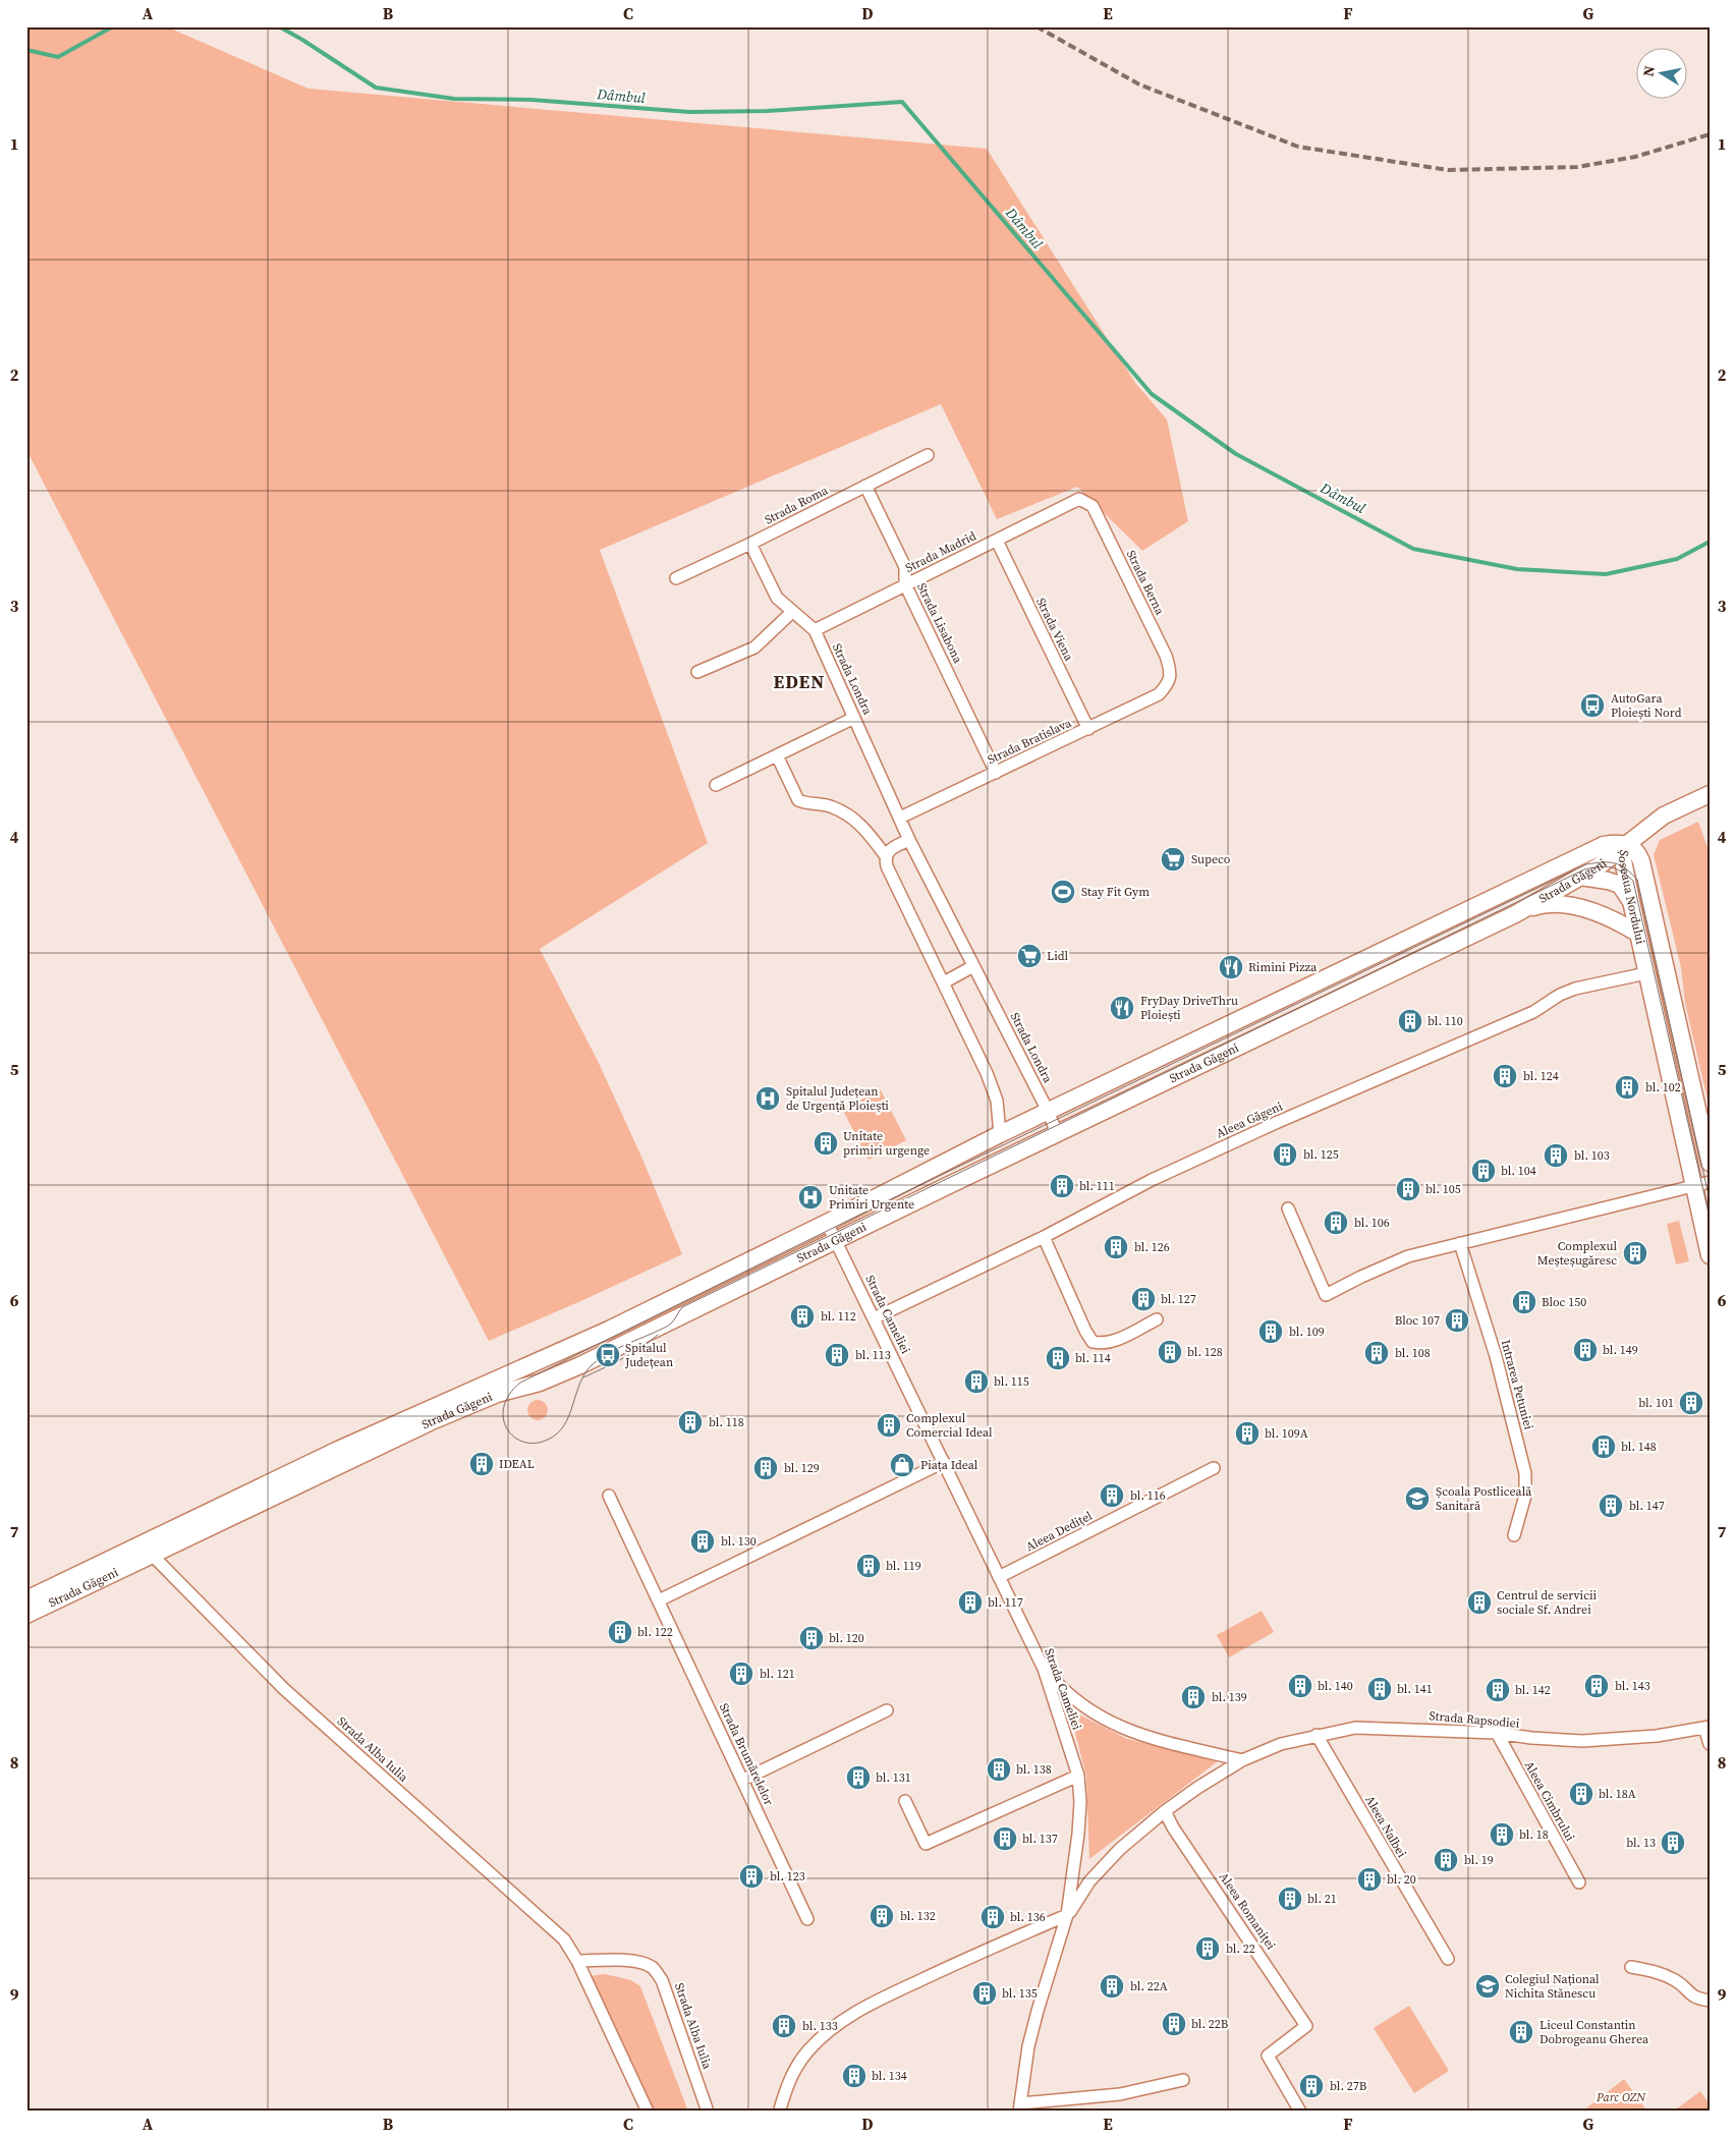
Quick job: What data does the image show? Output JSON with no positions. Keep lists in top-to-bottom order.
{
  "streets": {
    "main road": ["Strada Găgeni", "Șoseaua Nordului"],
    "street": [
      "Strada Roma",
      "Strada Madrid",
      "Strada Berna",
      "Strada Lisabona",
      "Strada Viena",
      "Strada Londra",
      "Strada Bratislava",
      "Aleea Găgeni",
      "Strada Cameliei",
      "Intrarea Petuniei",
      "Aleea Dedițel",
      "Strada Rapsodiei",
      "Strada Alba Iulia",
      "Strada Brumărelelor",
      "Aleea Cimbrului",
      "Aleea Nalbei",
      "Aleea Romaniței"
    ]
  },
  "crossings": [
    ["Strada Roma", "Strada Lisabona"],
    ["Strada Roma", "Strada Londra"],
    ["Strada Madrid", "Strada Berna"],
    ["Strada Madrid", "Strada Lisabona"],
    ["Strada Madrid", "Strada Viena"],
    ["Strada Madrid", "Strada Londra"],
    ["Strada Berna", "Strada Bratislava"],
    ["Strada Lisabona", "Strada Bratislava"],
    ["Strada Viena", "Strada Bratislava"],
    ["Strada Londra", "Strada Bratislava"],
    ["Strada Londra", "Strada Găgeni"],
    ["Strada Găgeni", "Șoseaua Nordului"],
    ["Strada Găgeni", "Strada Cameliei"],
    ["Strada Găgeni", "Strada Alba Iulia"],
    ["Șoseaua Nordului", "Aleea Găgeni"],
    ["Aleea Găgeni", "Strada Cameliei"],
    ["Strada Cameliei", "Aleea Dedițel"],
    ["Strada Cameliei", "Strada Rapsodiei"],
    ["Strada Rapsodiei", "Aleea Cimbrului"],
    ["Strada Rapsodiei", "Aleea Nalbei"],
    ["Strada Rapsodiei", "Aleea Romaniței"]
  ],
  "districts": ["EDEN"],
  "water": ["Dâmbul"],
  "parks": ["Parc OZN"],
  "places": {
    "bus stop": ["AutoGara Ploiești Nord", "Spitalul Județean"],
    "supermarket": ["Supeco", "Lidl"],
    "sports": ["Stay Fit Gym"],
    "restaurant": ["Rimini Pizza", "FryDay DriveThru Ploiești"],
    "building": [
      "bl. 110",
      "bl. 124",
      "bl. 102",
      "Unitate primiri urgenge",
      "bl. 125",
      "bl. 103",
      "bl. 104",
      "bl. 111",
      "bl. 105",
      "bl. 106",
      "bl. 126",
      "Complexul Meșteșugăresc",
      "bl. 127",
      "Bloc 150",
      "bl. 112",
      "Bloc 107",
      "bl. 109",
      "bl. 149",
      "bl. 128",
      "bl. 108",
      "bl. 113",
      "bl. 114",
      "bl. 115",
      "bl. 101",
      "bl. 118",
      "Complexul Comercial Ideal",
      "bl. 109A",
      "bl. 148",
      "IDEAL",
      "bl. 129",
      "bl. 116",
      "bl. 147",
      "bl. 130",
      "bl. 119",
      "bl. 117",
      "Centrul de servicii sociale Sf. Andrei",
      "bl. 122",
      "bl. 120",
      "bl. 121",
      "bl. 140",
      "bl. 143",
      "bl. 141",
      "bl. 142",
      "bl. 139",
      "bl. 138",
      "bl. 131",
      "bl. 18A",
      "bl. 18",
      "bl. 137",
      "bl. 13",
      "bl. 19",
      "bl. 123",
      "bl. 20",
      "bl. 21",
      "bl. 132",
      "bl. 136",
      "bl. 22",
      "bl. 22A",
      "bl. 135",
      "bl. 22B",
      "bl. 133",
      "Liceul Constantin Dobrogeanu Gherea",
      "bl. 134",
      "bl. 27B"
    ],
    "hospital": ["Spitalul Județean de Urgență Ploiești", "Unitate Primiri Urgente"],
    "shop": ["Piața Ideal"],
    "school or university": ["Școala Postliceală Sanitară", "Colegiul Național Nichita Stănescu"]
  },
  "north": "left",
  "grid": {
    "columns": [
      "A",
      "B",
      "C",
      "D",
      "E",
      "F",
      "G"
    ],
    "rows": [
      "1",
      "2",
      "3",
      "4",
      "5",
      "6",
      "7",
      "8",
      "9"
    ]
  }
}
